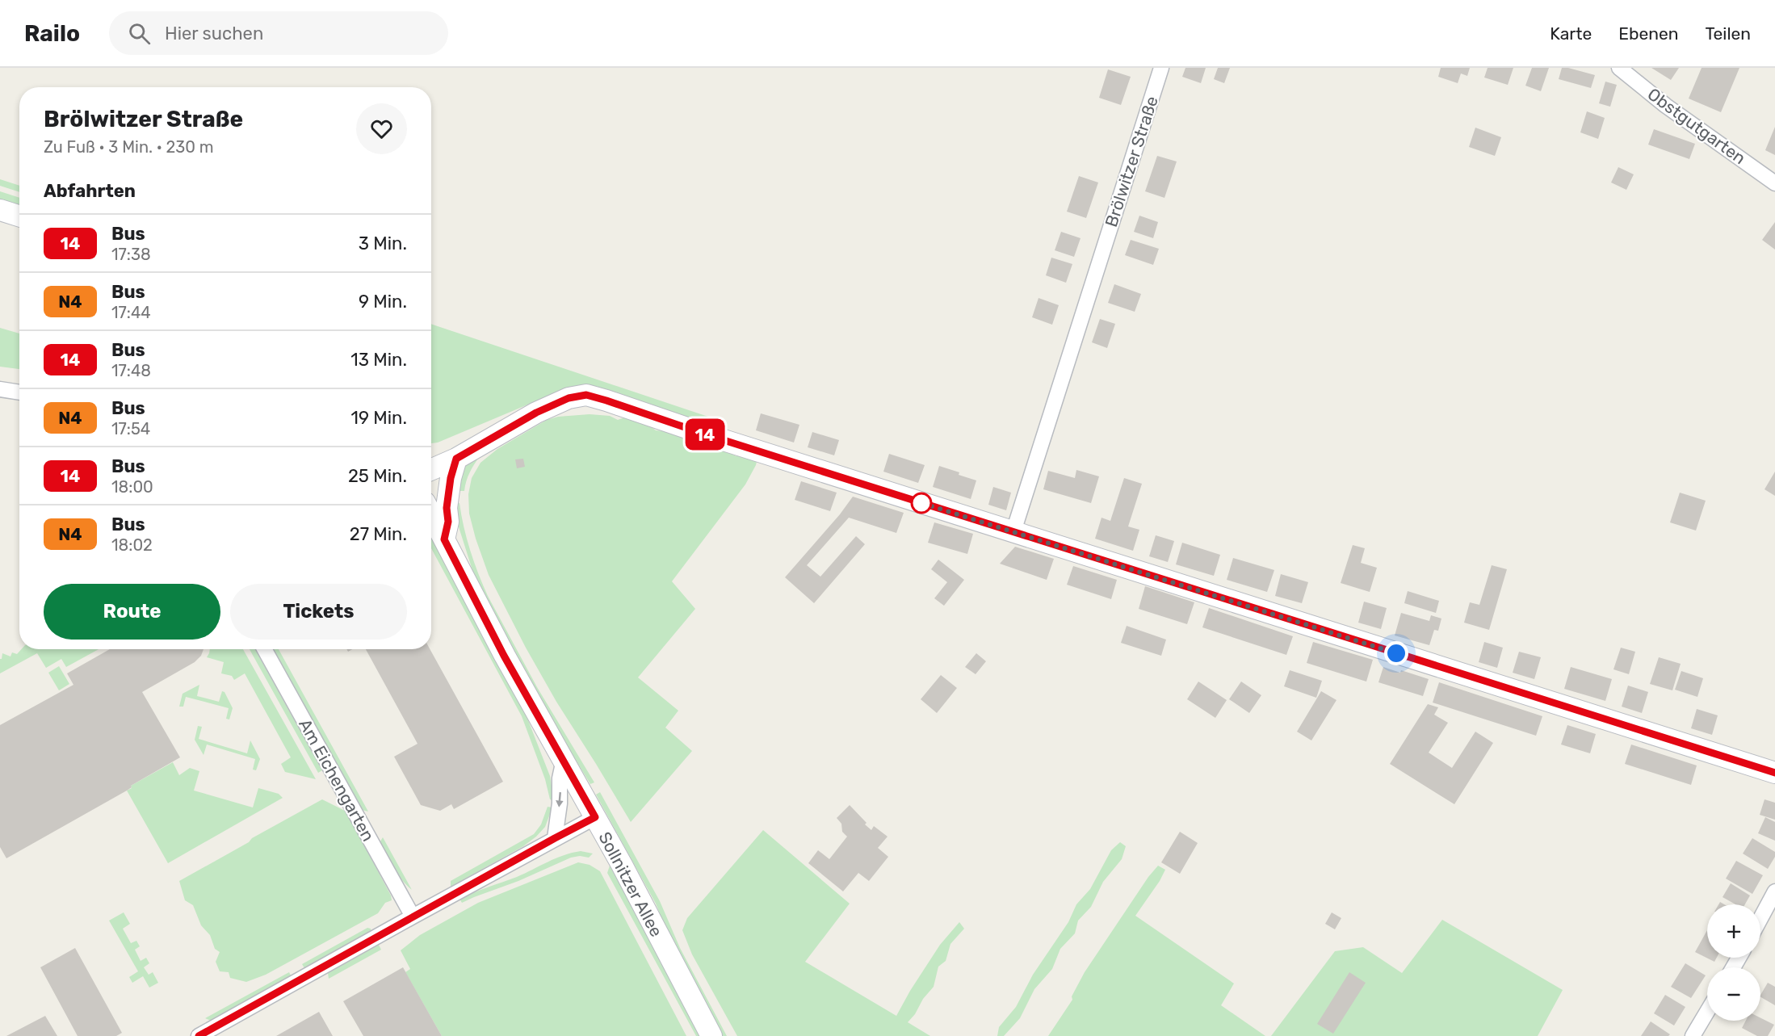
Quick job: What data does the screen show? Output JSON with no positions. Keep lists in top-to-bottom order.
{
  "streets": {
    "street": [
      "Obstgutgarten",
      "Brölwitzer Straße",
      "Am Eichengarten",
      "Sollnitzer Allee"
    ]
  },
  "lines": ["bus line 14"],
  "page": {
    "header": "Railo",
    "search": "Hier suchen",
    "nav": ["Karte", "Ebenen", "Teilen"],
    "on_map": "14",
    "heading": [
      ["Brölwitzer Straße", "Zu Fuß · 3 Min. · 230 m"],
      "Abfahrten"
    ],
    "list": [
      {
        "mark": "14",
        "name": "Bus",
        "note": "17:38",
        "value": "3 Min."
      },
      {
        "mark": "N4",
        "name": "Bus",
        "note": "17:44",
        "value": "9 Min."
      },
      {
        "mark": "14",
        "name": "Bus",
        "note": "17:48",
        "value": "13 Min."
      },
      {
        "mark": "N4",
        "name": "Bus",
        "note": "17:54",
        "value": "19 Min."
      },
      {
        "mark": "14",
        "name": "Bus",
        "note": "18:00",
        "value": "25 Min."
      },
      {
        "mark": "N4",
        "name": "Bus",
        "note": "18:02",
        "value": "27 Min."
      }
    ],
    "buttons": ["Route", "Tickets"],
    "map_buttons": ["+", "−"]
  }
}
